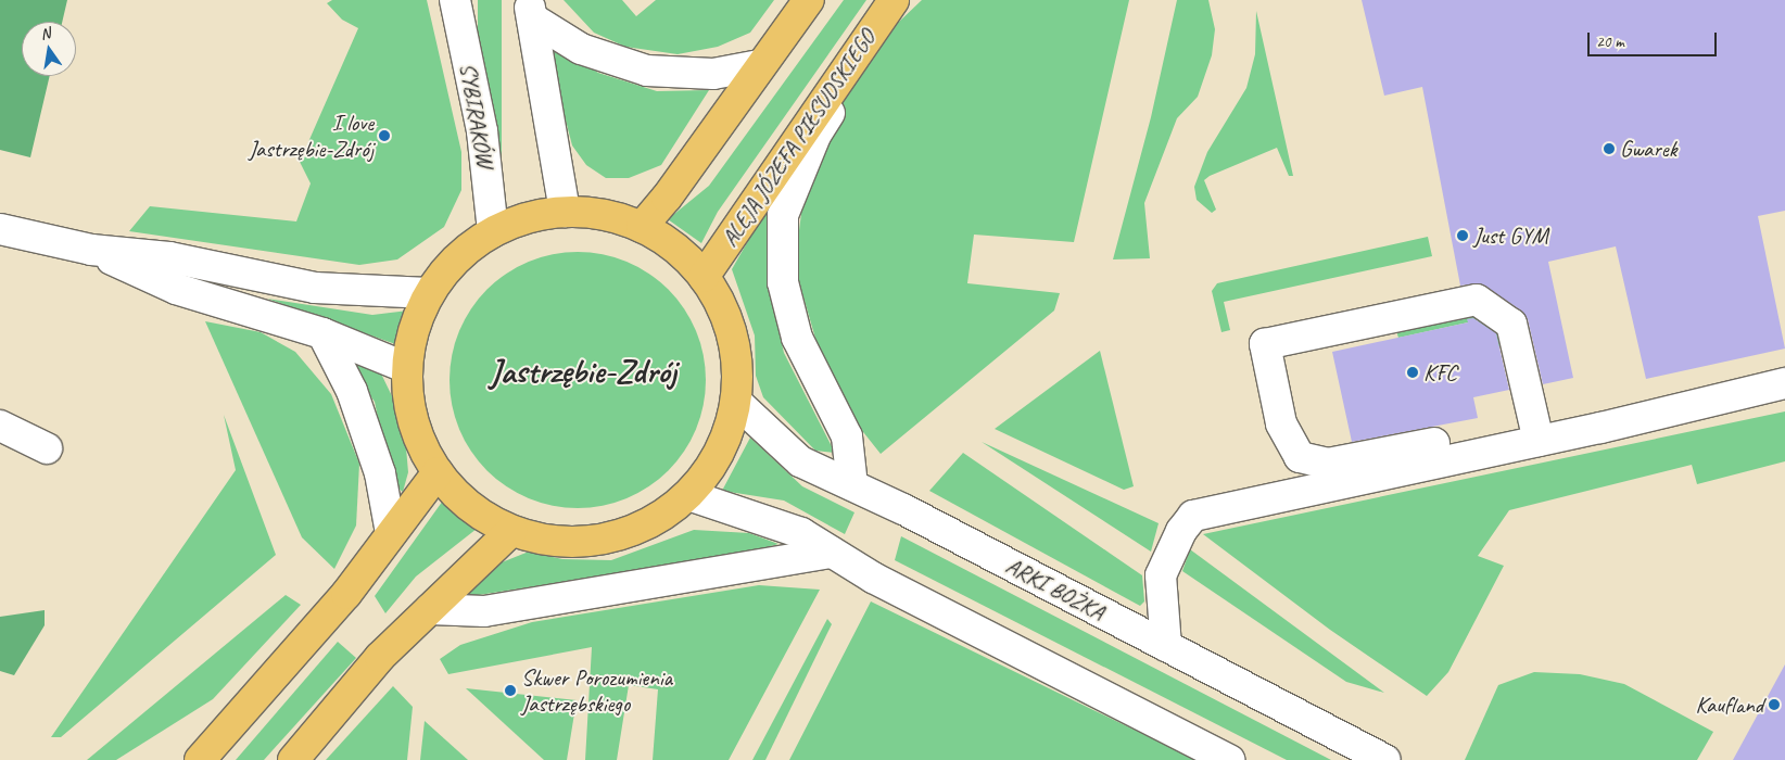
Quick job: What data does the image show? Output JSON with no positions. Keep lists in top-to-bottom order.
{
  "streets": {
    "main road": ["ALEJA JÓZEFA PIŁSUDSKIEGO"],
    "street": ["SYBIRAKÓW", "ARKI BOŻKA"]
  },
  "districts": ["Jastrzębie-Zdrój"],
  "places": [
    "I love Jastrzębie-Zdrój",
    "Gwarek",
    "Just GYM",
    "KFC",
    "Skwer Porozumienia Jastrzębskiego",
    "Kaufland"
  ],
  "scale_bar": "20 m",
  "north": "top"
}
